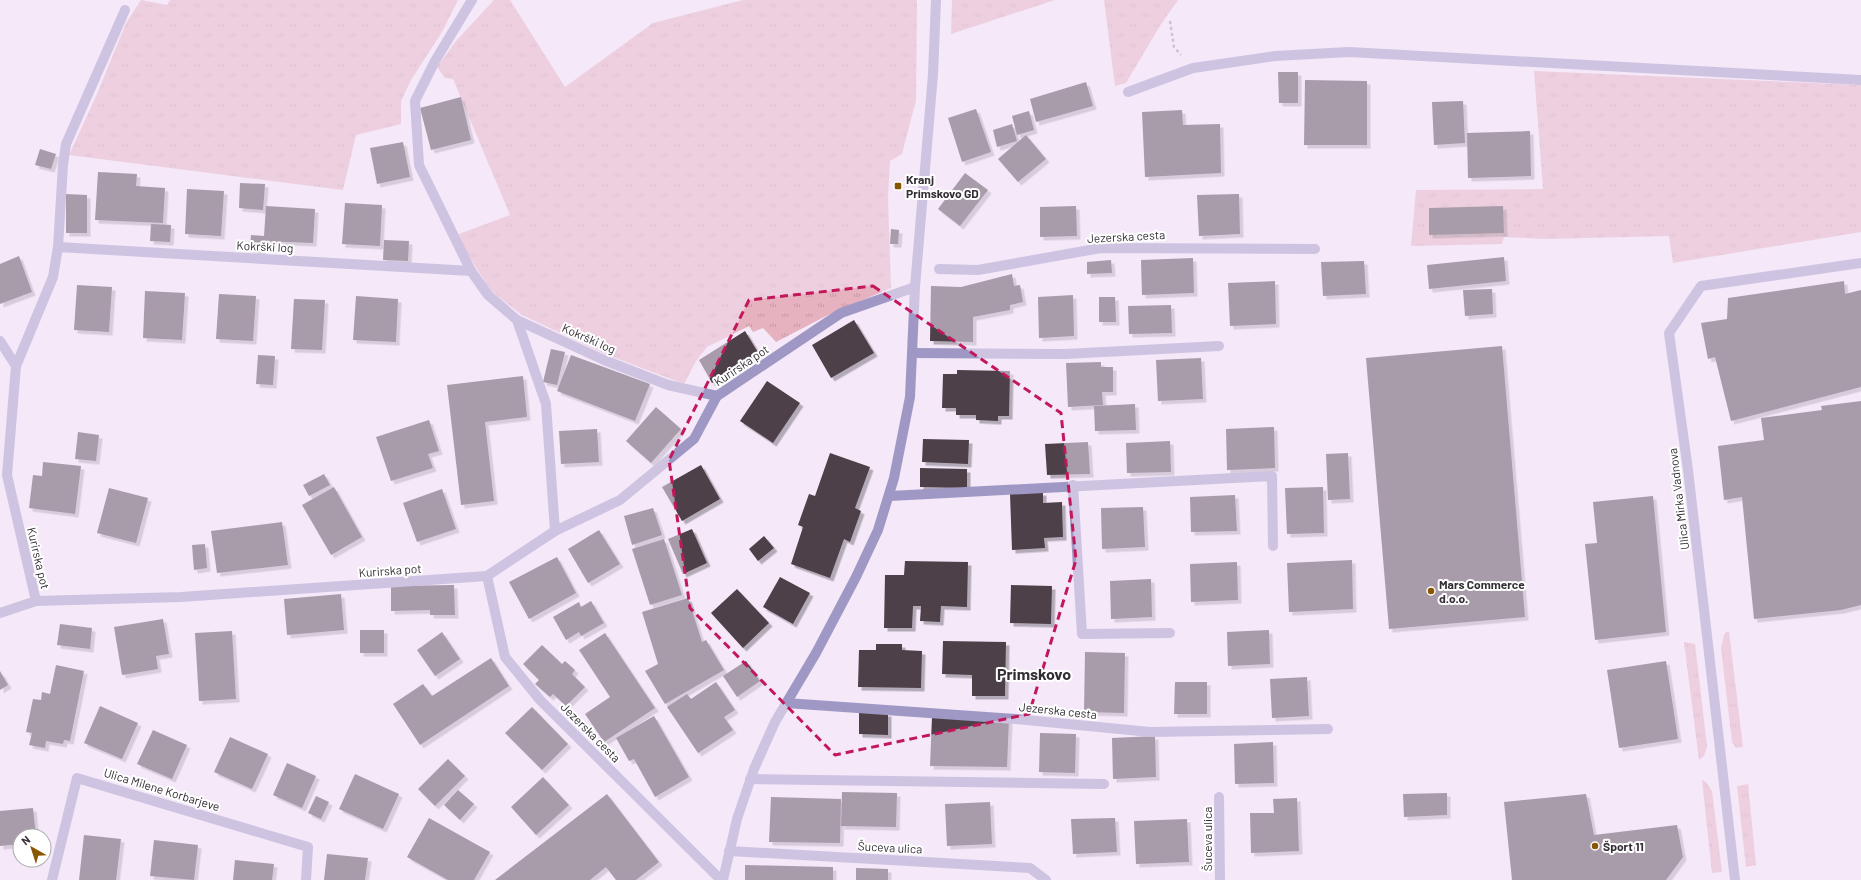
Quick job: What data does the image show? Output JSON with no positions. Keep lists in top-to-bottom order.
{
  "streets": {
    "street": [
      "Jezerska cesta",
      "Kokrški log",
      "Kurirska pot",
      "Ulica Mirka Vadnova",
      "Ulica Milene Korbarjeve",
      "Šuceva ulica"
    ]
  },
  "crossings": [
    ["Jezerska cesta", "Kurirska pot"],
    ["Jezerska cesta", "Šuceva ulica"],
    ["Kokrški log", "Kurirska pot"]
  ],
  "districts": ["Primskovo"],
  "places": {
    "transit": ["Kranj Primskovo GD"],
    "other": ["Mars Commerce d.o.o.", "Šport 11"]
  },
  "north": "top left"
}
